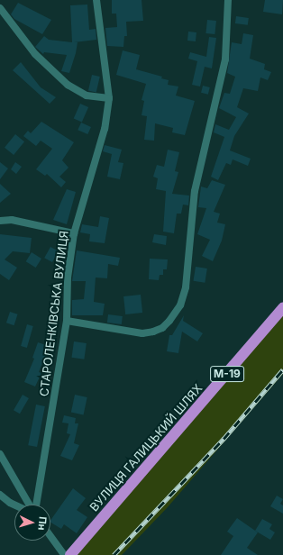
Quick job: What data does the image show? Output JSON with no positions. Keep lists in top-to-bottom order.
{
  "streets": {
    "highway": ["М-19", "ВУЛИЦЯ ГАЛИЦЬКИЙ ШЛЯХ"],
    "street": ["СТАРОЛЕНКІВСЬКА ВУЛИЦЯ"]
  },
  "north": "right"
}
